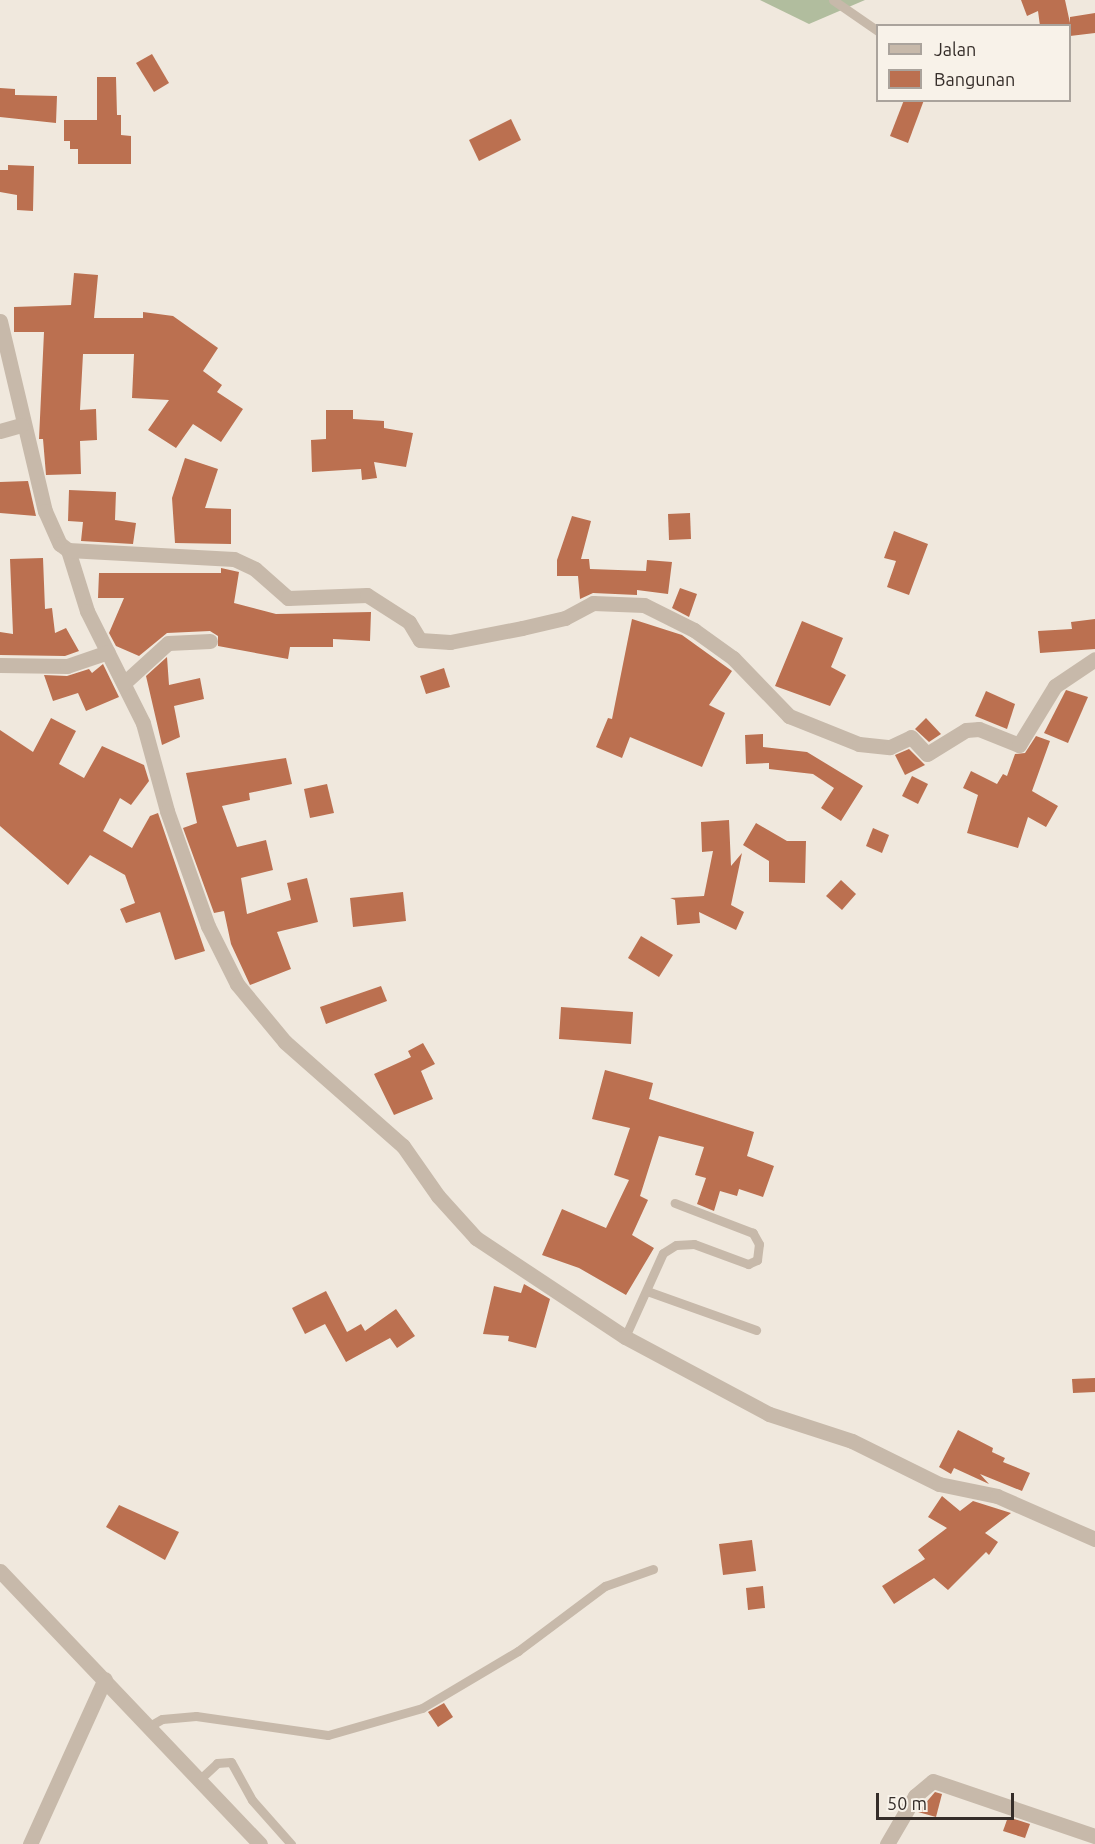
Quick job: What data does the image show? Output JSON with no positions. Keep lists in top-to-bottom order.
{
  "legend": ["Jalan", "Bangunan"],
  "scale_bar": "50 m"
}
